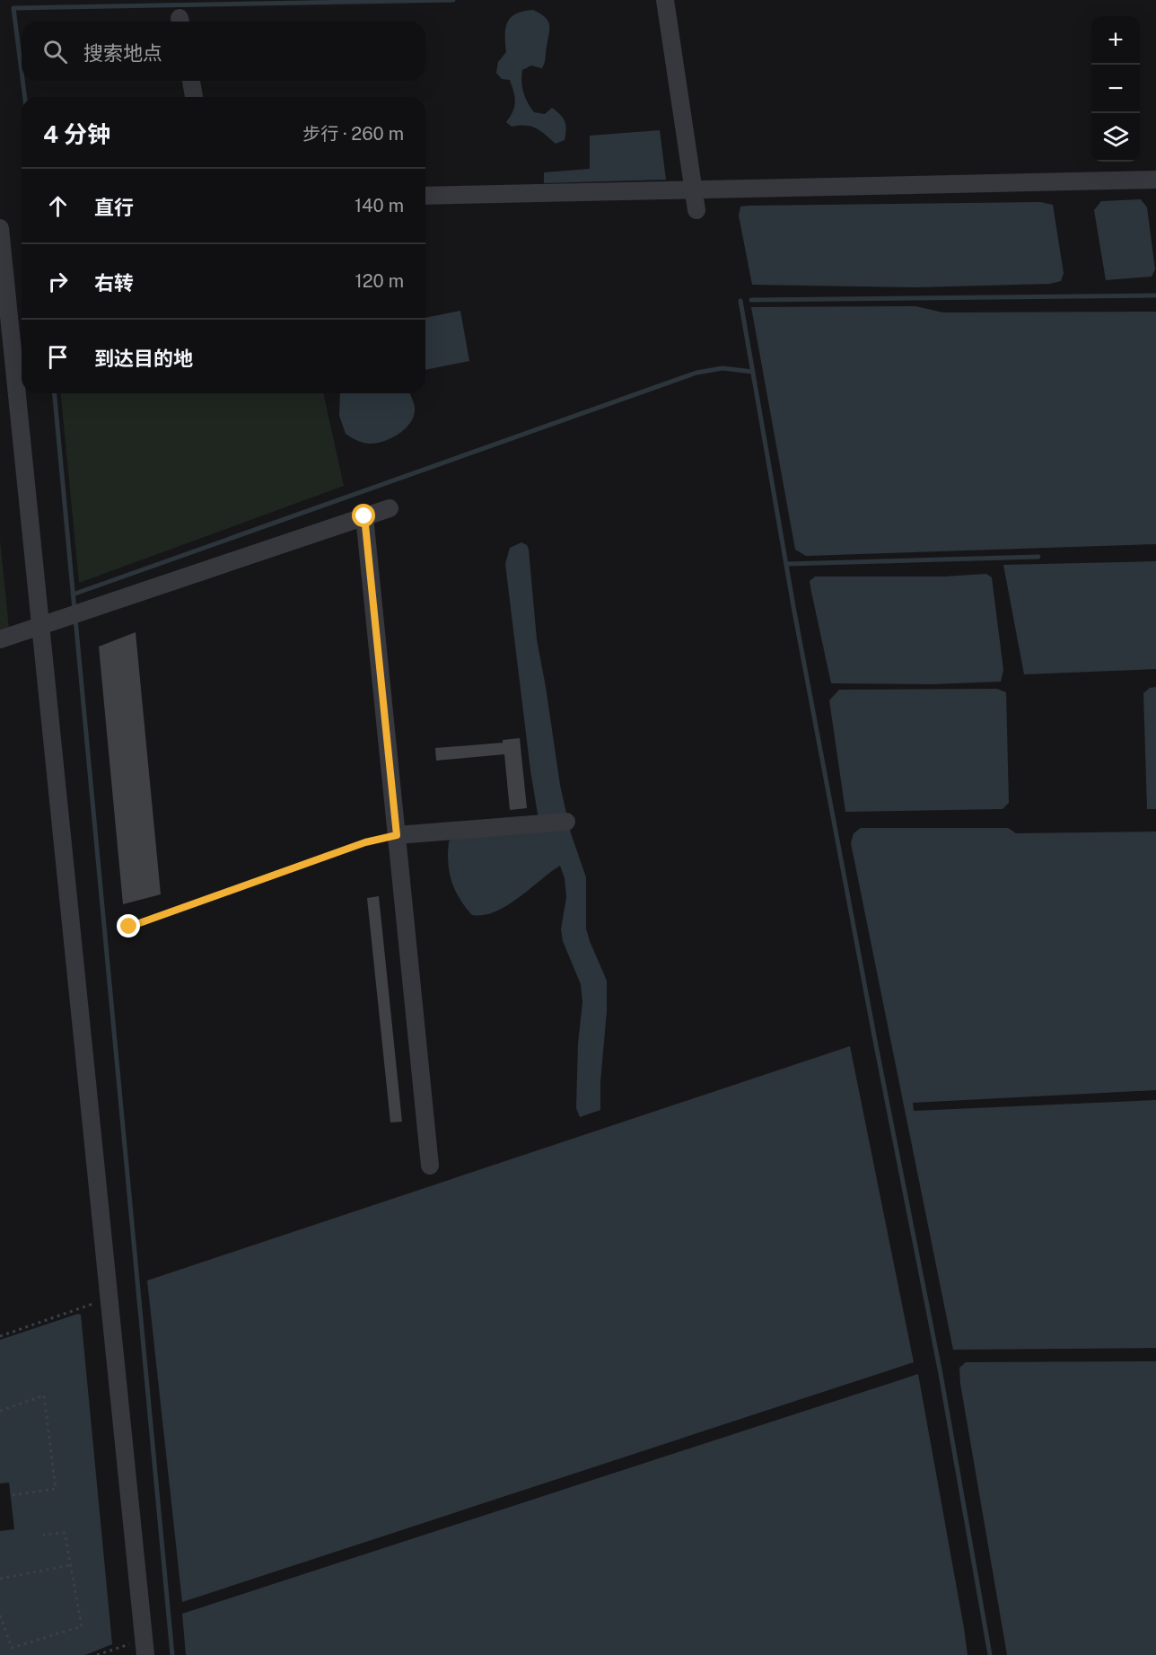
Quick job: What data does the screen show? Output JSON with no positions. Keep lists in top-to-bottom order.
{
  "page": {
    "map_buttons": ["+", "−"],
    "search": "搜索地点",
    "heading": ["4 分钟", "步行 · 260 m"],
    "list": [
      ["直行", "140 m"],
      ["右转", "120 m"],
      "到达目的地"
    ]
  }
}
